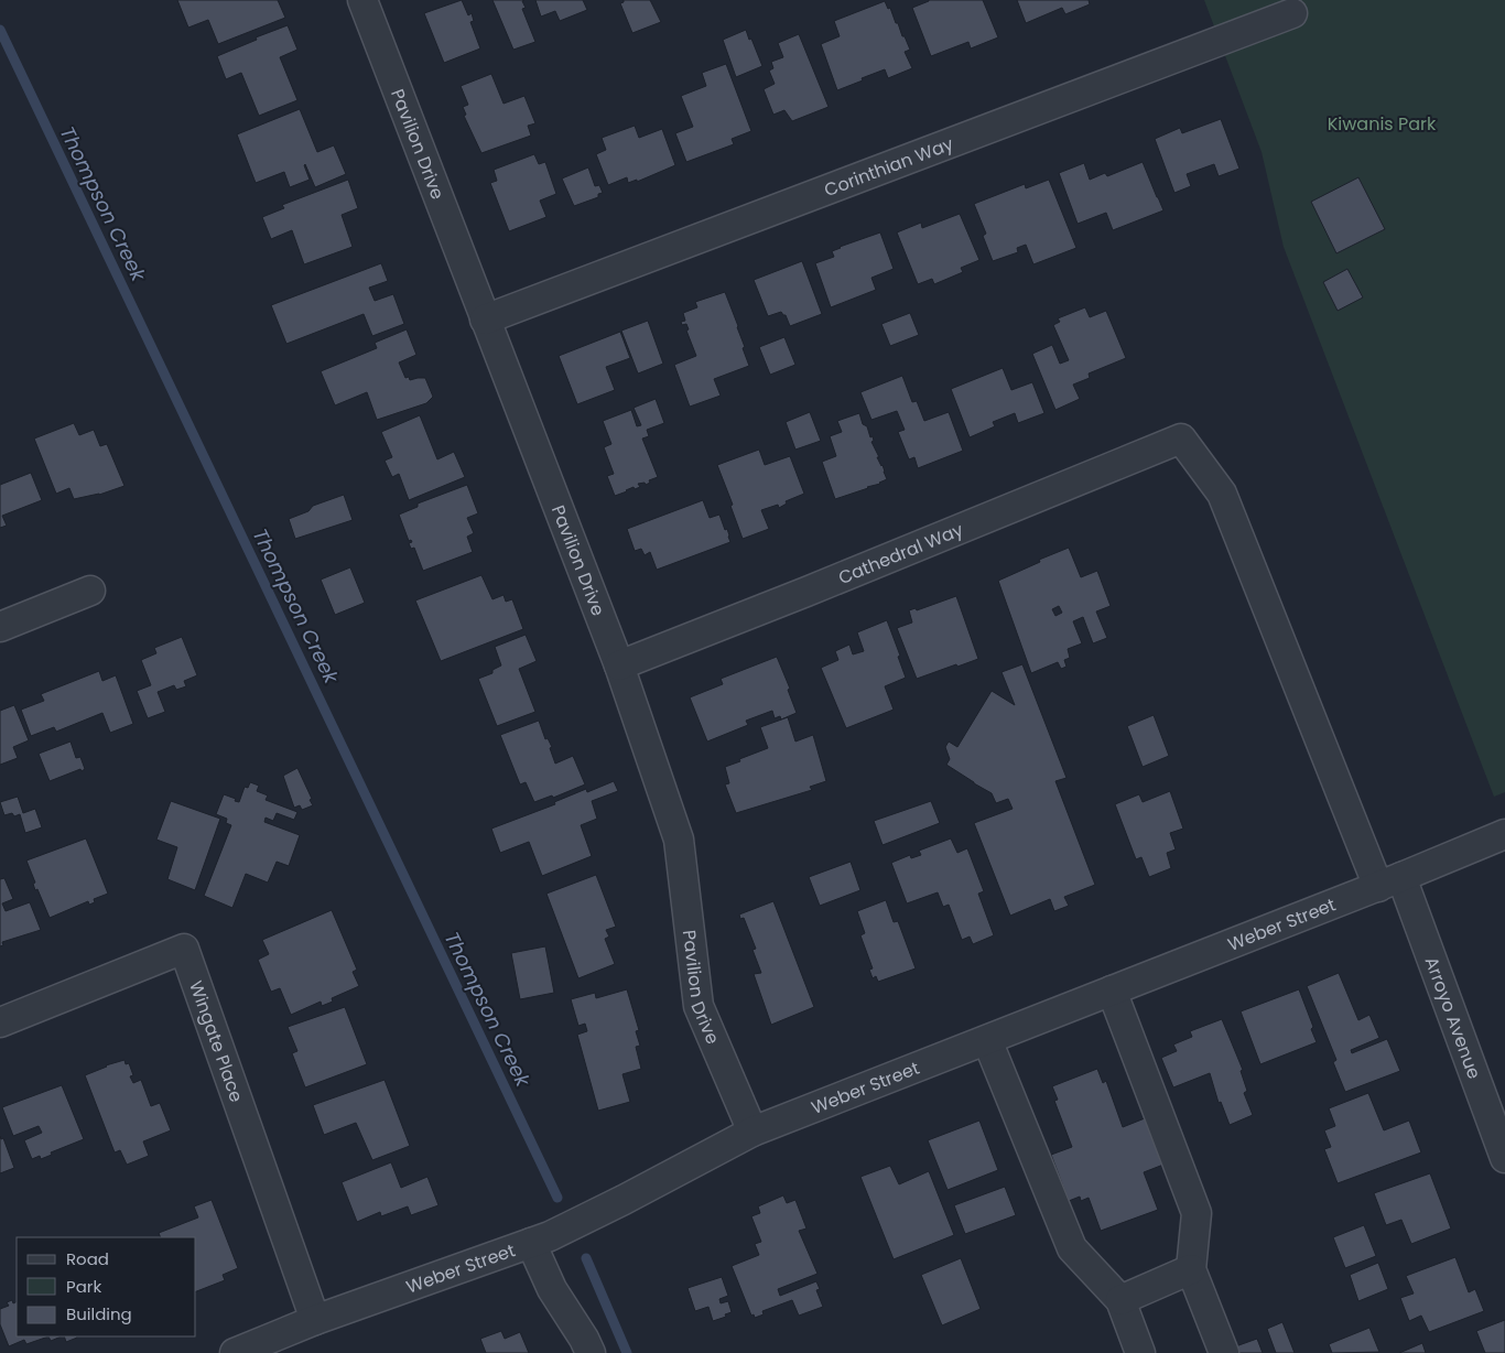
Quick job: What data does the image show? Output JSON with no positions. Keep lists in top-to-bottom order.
{
  "streets": {
    "street": [
      "Pavilion Drive",
      "Corinthian Way",
      "Cathedral Way",
      "Weber Street",
      "Arroyo Avenue",
      "Wingate Place"
    ]
  },
  "crossings": [
    ["Pavilion Drive", "Corinthian Way"],
    ["Pavilion Drive", "Cathedral Way"],
    ["Pavilion Drive", "Weber Street"],
    ["Cathedral Way", "Arroyo Avenue"],
    ["Weber Street", "Arroyo Avenue"],
    ["Weber Street", "Wingate Place"]
  ],
  "water": ["Thompson Creek"],
  "parks": ["Kiwanis Park"],
  "legend": ["Road", "Park", "Building"]
}
